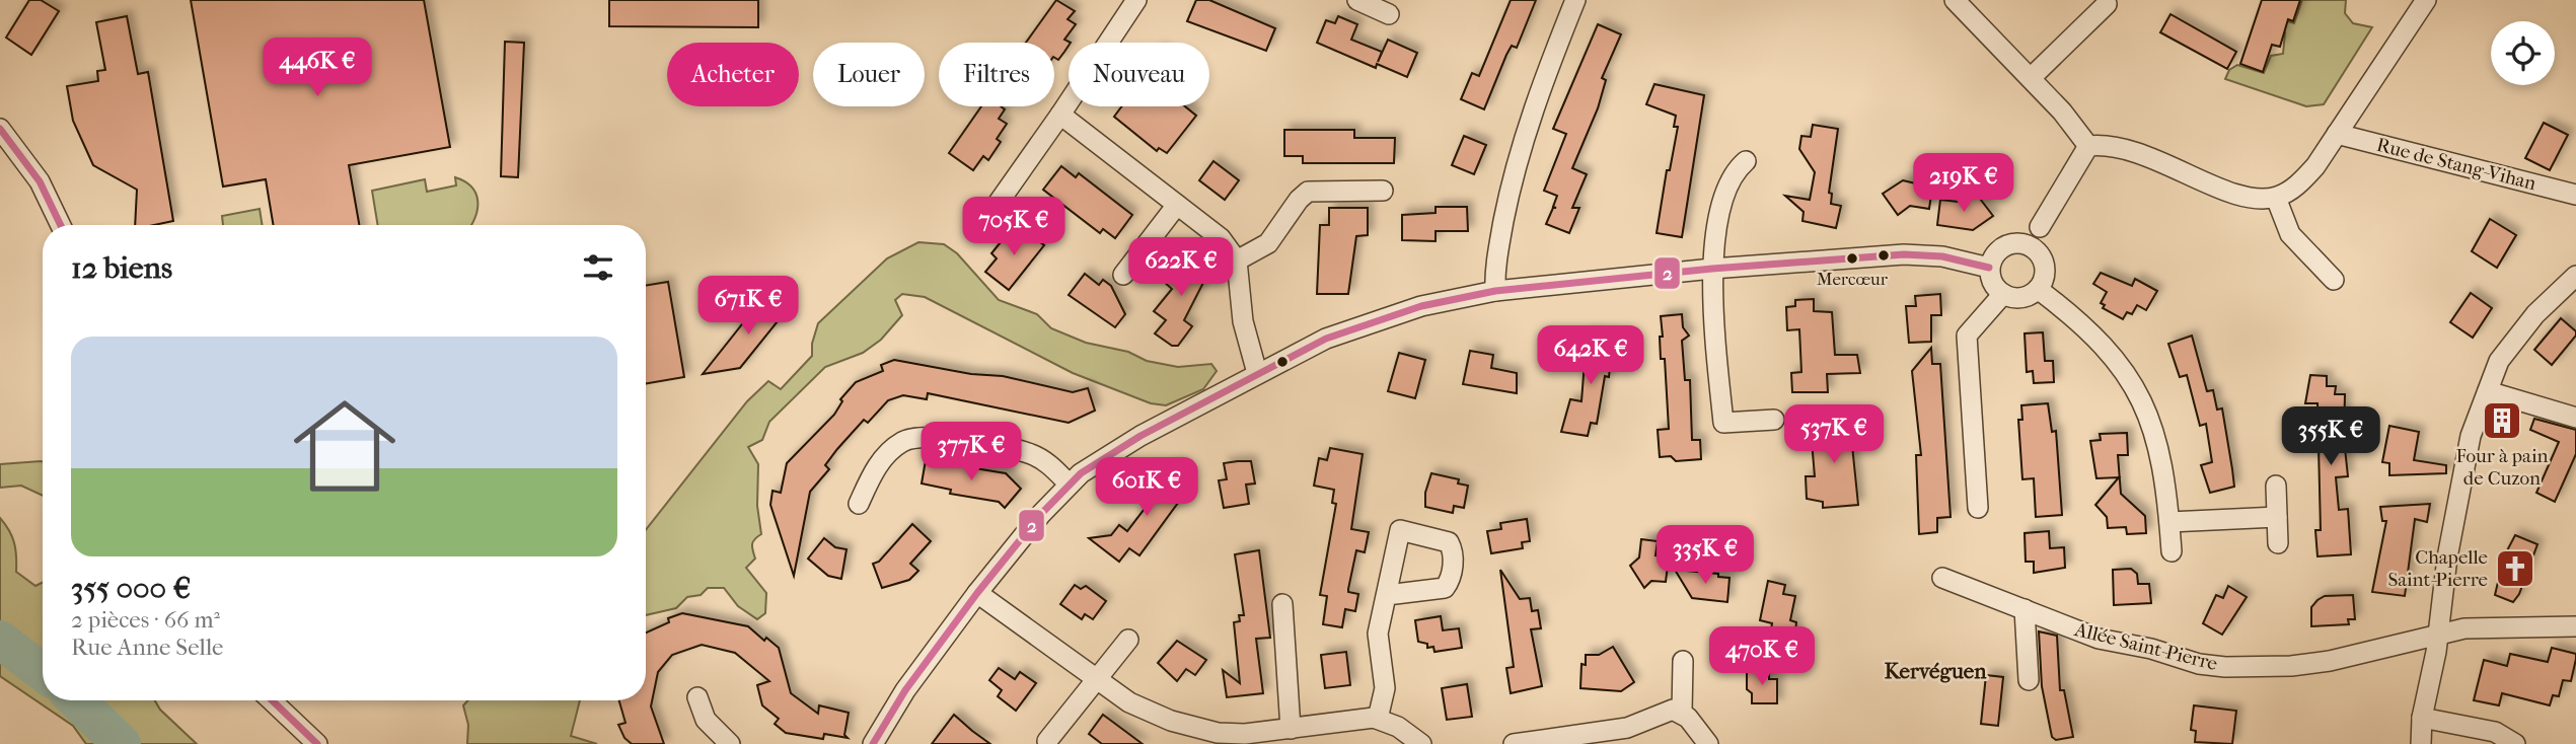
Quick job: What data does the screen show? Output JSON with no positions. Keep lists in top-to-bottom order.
{
  "streets": {
    "street": ["Rue de Stang-Vihan", "Allée Saint-Pierre"]
  },
  "districts": ["Kervéguen"],
  "places": {
    "other": ["Mercœur"],
    "building": ["Four à pain de Cuzon"],
    "church": ["Chapelle Saint-Pierre"]
  },
  "lines": ["transit line 2"],
  "page": {
    "price": [
      "446K €",
      "219K €",
      "705K €",
      "622K €",
      "671K €",
      "642K €",
      "537K €",
      "355K €",
      "377K €",
      "601K €",
      "335K €",
      "470K €"
    ],
    "chip": [
      "Acheter",
      "Louer",
      "Filtres",
      "Nouveau"
    ],
    "heading": "12 biens",
    "list": [
      {
        "name": "355 000 €",
        "note": "2 pièces · 66 m² · Rue Anne Selle"
      }
    ]
  }
}
